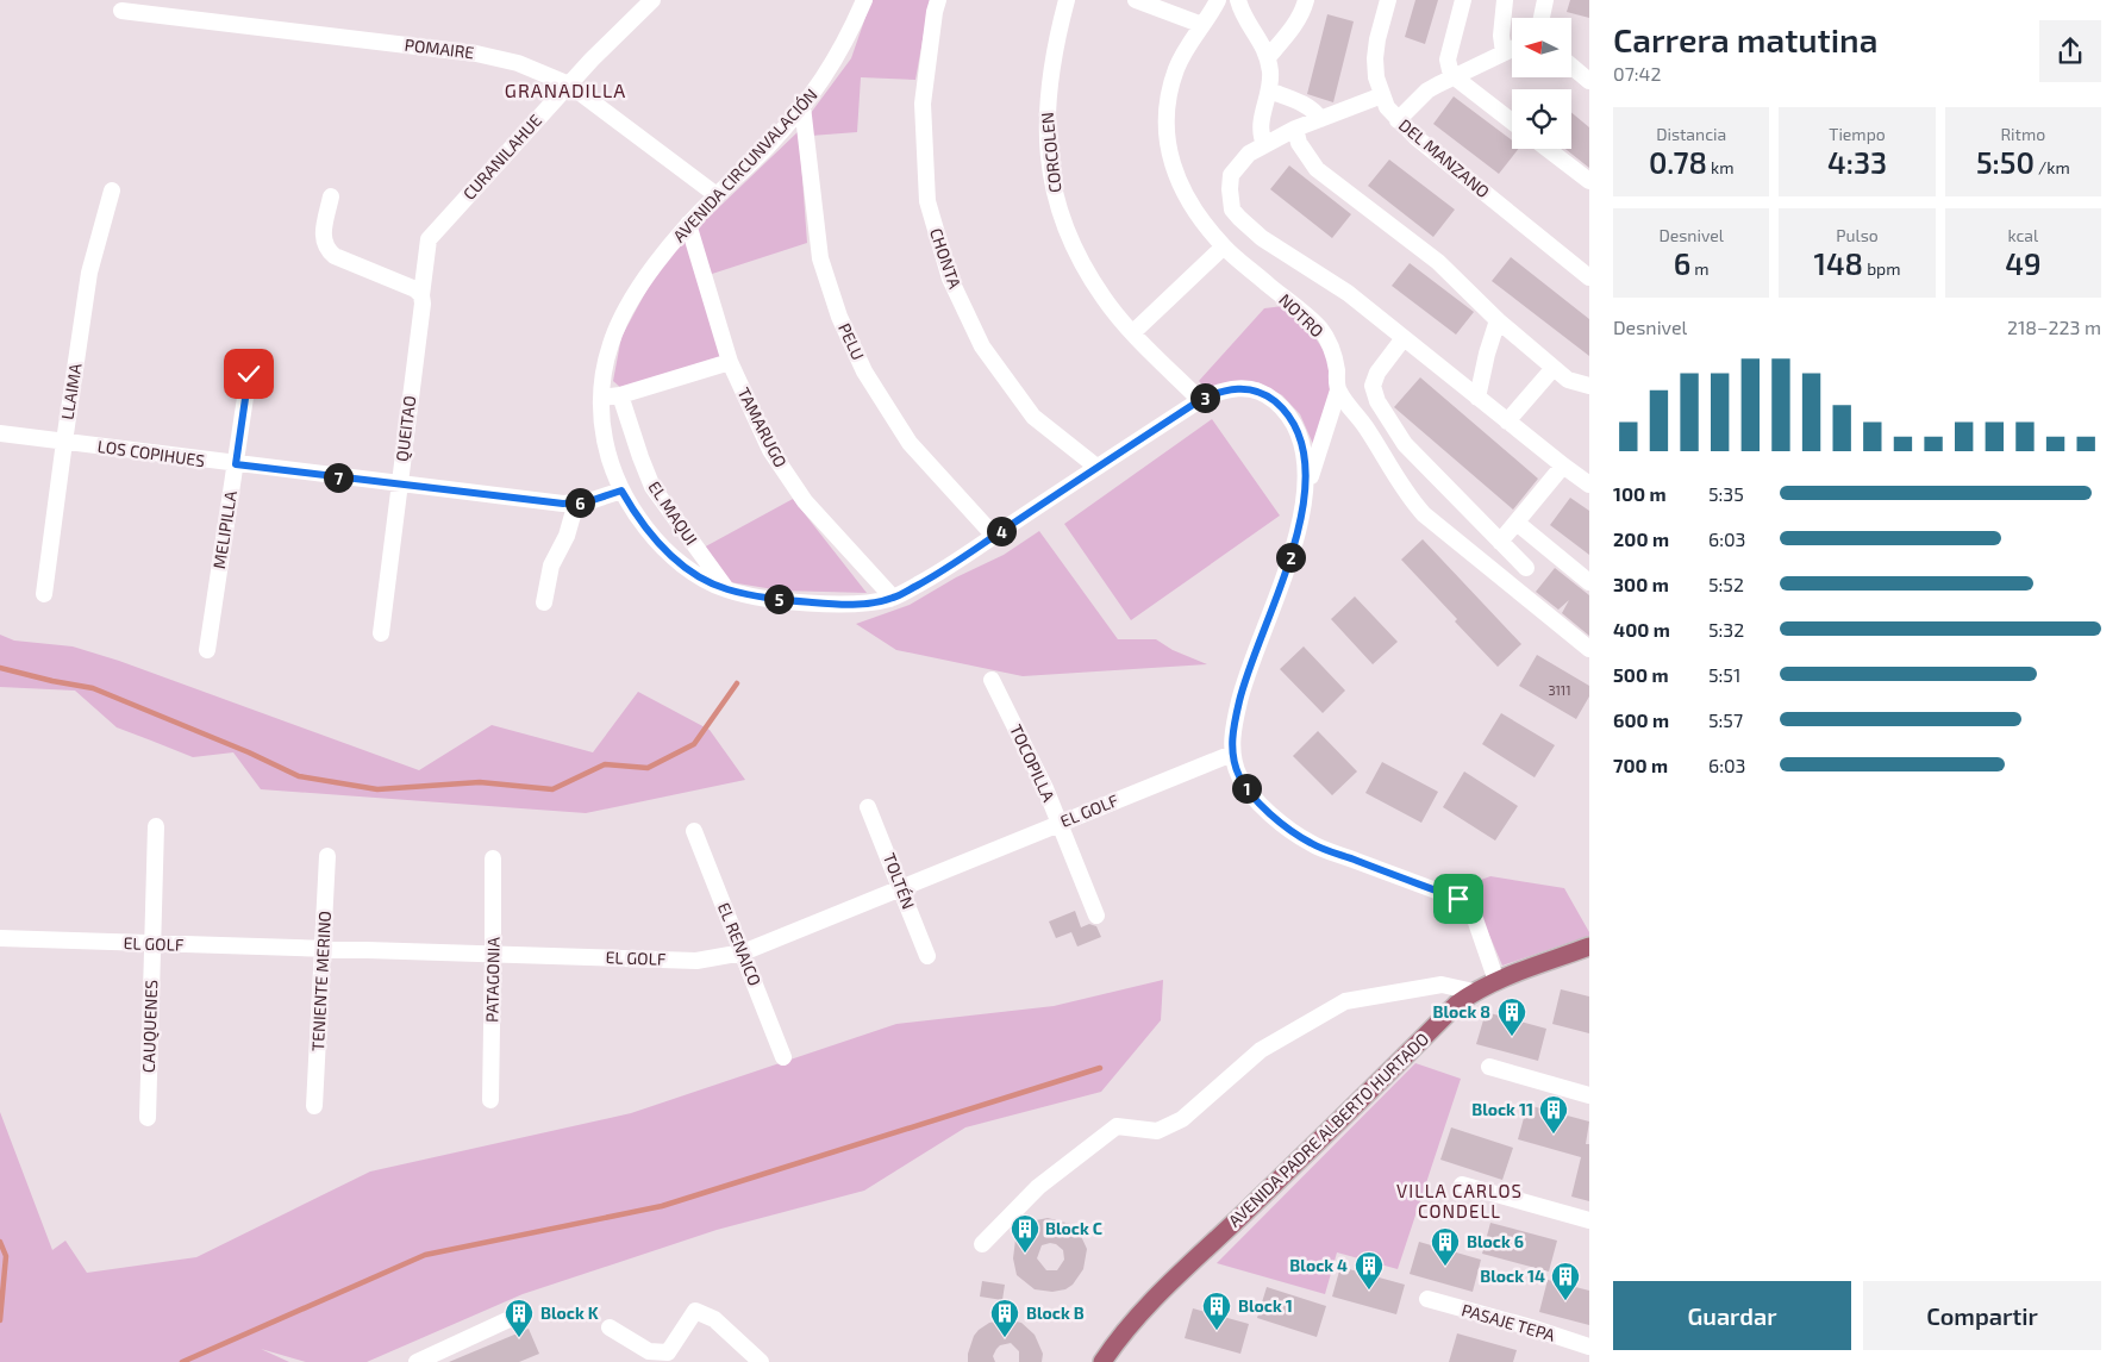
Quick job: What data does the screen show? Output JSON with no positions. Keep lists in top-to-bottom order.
{
  "streets": {
    "main road": ["AVENIDA PADRE ALBERTO HURTADO"],
    "street": [
      "POMAIRE",
      "CORCOLEN",
      "CURANILAHUE",
      "DEL MANZANO",
      "AVENIDA CIRCUNVALACIÓN",
      "CHONTA",
      "NOTRO",
      "PELU",
      "LLAIMA",
      "TAMARUGO",
      "QUEITAO",
      "LOS COPIHUES",
      "EL MAQUI",
      "MELIPILLA",
      "TOCOPILLA",
      "EL GOLF",
      "TOLTÉN",
      "EL RENAICO",
      "PATAGONIA",
      "TENIENTE MERINO",
      "CAUQUENES",
      "PASAJE TEPA"
    ]
  },
  "crossings": [
    ["POMAIRE", "CURANILAHUE"],
    ["POMAIRE", "AVENIDA CIRCUNVALACIÓN"],
    ["CORCOLEN", "AVENIDA CIRCUNVALACIÓN"],
    ["CURANILAHUE", "QUEITAO"],
    ["AVENIDA CIRCUNVALACIÓN", "CHONTA"],
    ["AVENIDA CIRCUNVALACIÓN", "PELU"],
    ["AVENIDA CIRCUNVALACIÓN", "TAMARUGO"],
    ["AVENIDA CIRCUNVALACIÓN", "LOS COPIHUES"],
    ["AVENIDA CIRCUNVALACIÓN", "EL MAQUI"],
    ["AVENIDA CIRCUNVALACIÓN", "EL GOLF"],
    ["AVENIDA CIRCUNVALACIÓN", "AVENIDA PADRE ALBERTO HURTADO"],
    ["LLAIMA", "LOS COPIHUES"],
    ["QUEITAO", "LOS COPIHUES"],
    ["LOS COPIHUES", "MELIPILLA"],
    ["TOCOPILLA", "EL GOLF"],
    ["EL GOLF", "TOLTÉN"],
    ["EL GOLF", "EL RENAICO"],
    ["EL GOLF", "PATAGONIA"],
    ["EL GOLF", "TENIENTE MERINO"],
    ["EL GOLF", "CAUQUENES"]
  ],
  "districts": ["GRANADILLA", "VILLA CARLOS CONDELL"],
  "places": {
    "building": [
      "Block 8",
      "Block 11",
      "Block C",
      "Block 6",
      "Block 4",
      "Block 14",
      "Block 1",
      "Block K",
      "Block B"
    ]
  },
  "house_numbers": ["3111"],
  "north": "left",
  "page": {
    "heading": ["Carrera matutina", "07:42"],
    "stats": [
      ["Distancia", "0.78 km"],
      ["Tiempo", "4:33"],
      ["Ritmo", "5:50 /km"],
      ["Desnivel", "6 m"],
      ["Pulso", "148 bpm"],
      ["kcal", "49"]
    ],
    "chart": ["Desnivel", "218–223 m"],
    "pins": [
      "3",
      "7",
      "6",
      "4",
      "2",
      "5",
      "1"
    ],
    "list": [
      {
        "name": "100 m",
        "note": "5:35"
      },
      {
        "name": "200 m",
        "note": "6:03"
      },
      {
        "name": "300 m",
        "note": "5:52"
      },
      {
        "name": "400 m",
        "note": "5:32"
      },
      {
        "name": "500 m",
        "note": "5:51"
      },
      {
        "name": "600 m",
        "note": "5:57"
      },
      {
        "name": "700 m",
        "note": "6:03"
      }
    ],
    "buttons": ["Guardar", "Compartir"]
  }
}
